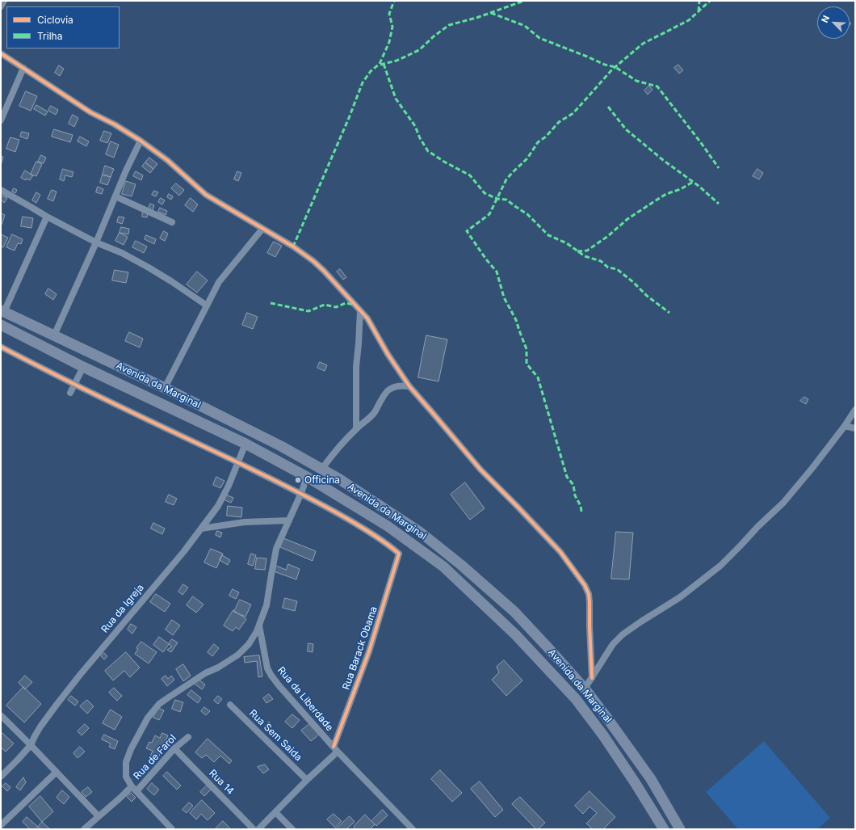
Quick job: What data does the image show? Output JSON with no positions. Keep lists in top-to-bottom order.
{
  "streets": {
    "main road": ["Avenida da Marginal"],
    "street": [
      "Rua da Igreja",
      "Rua Barack Obama",
      "Rua da Liberdade",
      "Rua Sem Saida",
      "Rua de Farol",
      "Rua 14"
    ]
  },
  "crossings": [
    ["Avenida da Marginal", "Rua da Igreja"],
    ["Rua Barack Obama", "Rua da Liberdade"],
    ["Rua Barack Obama", "Rua Sem Saida"],
    ["Rua de Farol", "Rua 14"]
  ],
  "places": ["Officina"],
  "legend": ["Ciclovia", "Trilha"],
  "north": "top left"
}
